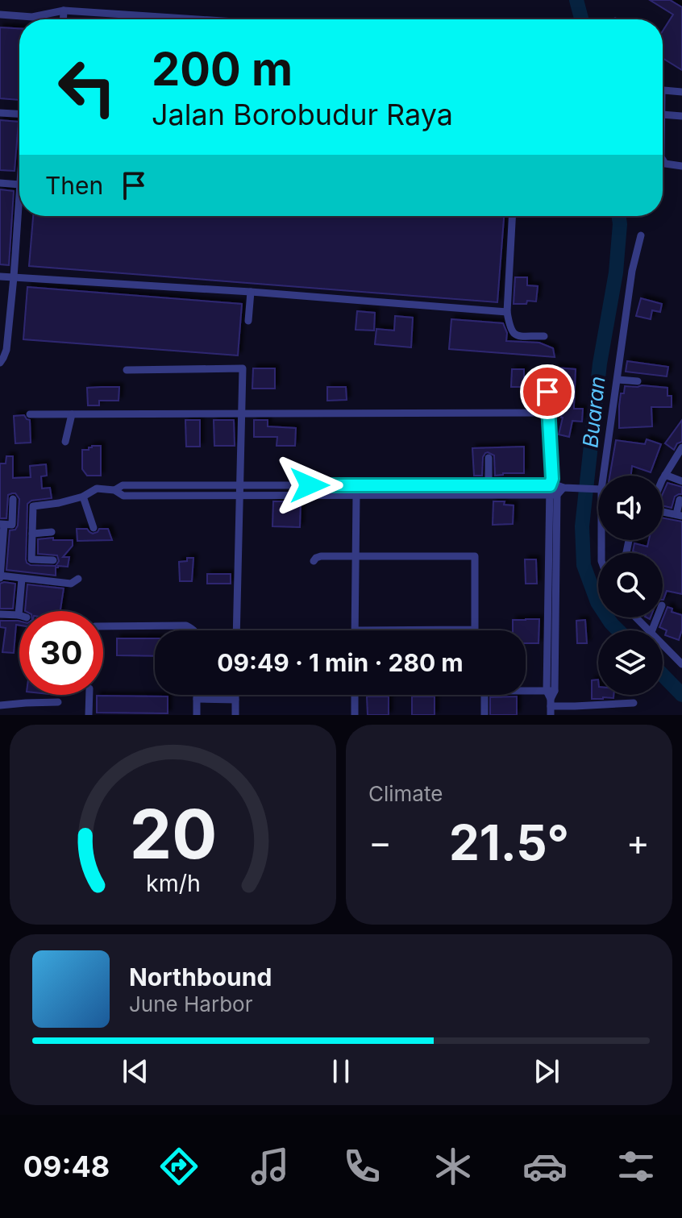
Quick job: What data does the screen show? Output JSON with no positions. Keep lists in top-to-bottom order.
{
  "water": ["Buaran"],
  "page": {
    "turn": ["200 m", "Jalan Borobudur Raya"],
    "then": "Then",
    "limit": "30",
    "trip": "09:49 · 1 min · 280 m",
    "tile": "Climate",
    "heat": ["−", "21.5°", "+"],
    "song": ["Northbound", "June Harbor"],
    "tabs": "09:48",
    "gauge": ["20", "km/h"]
  }
}
